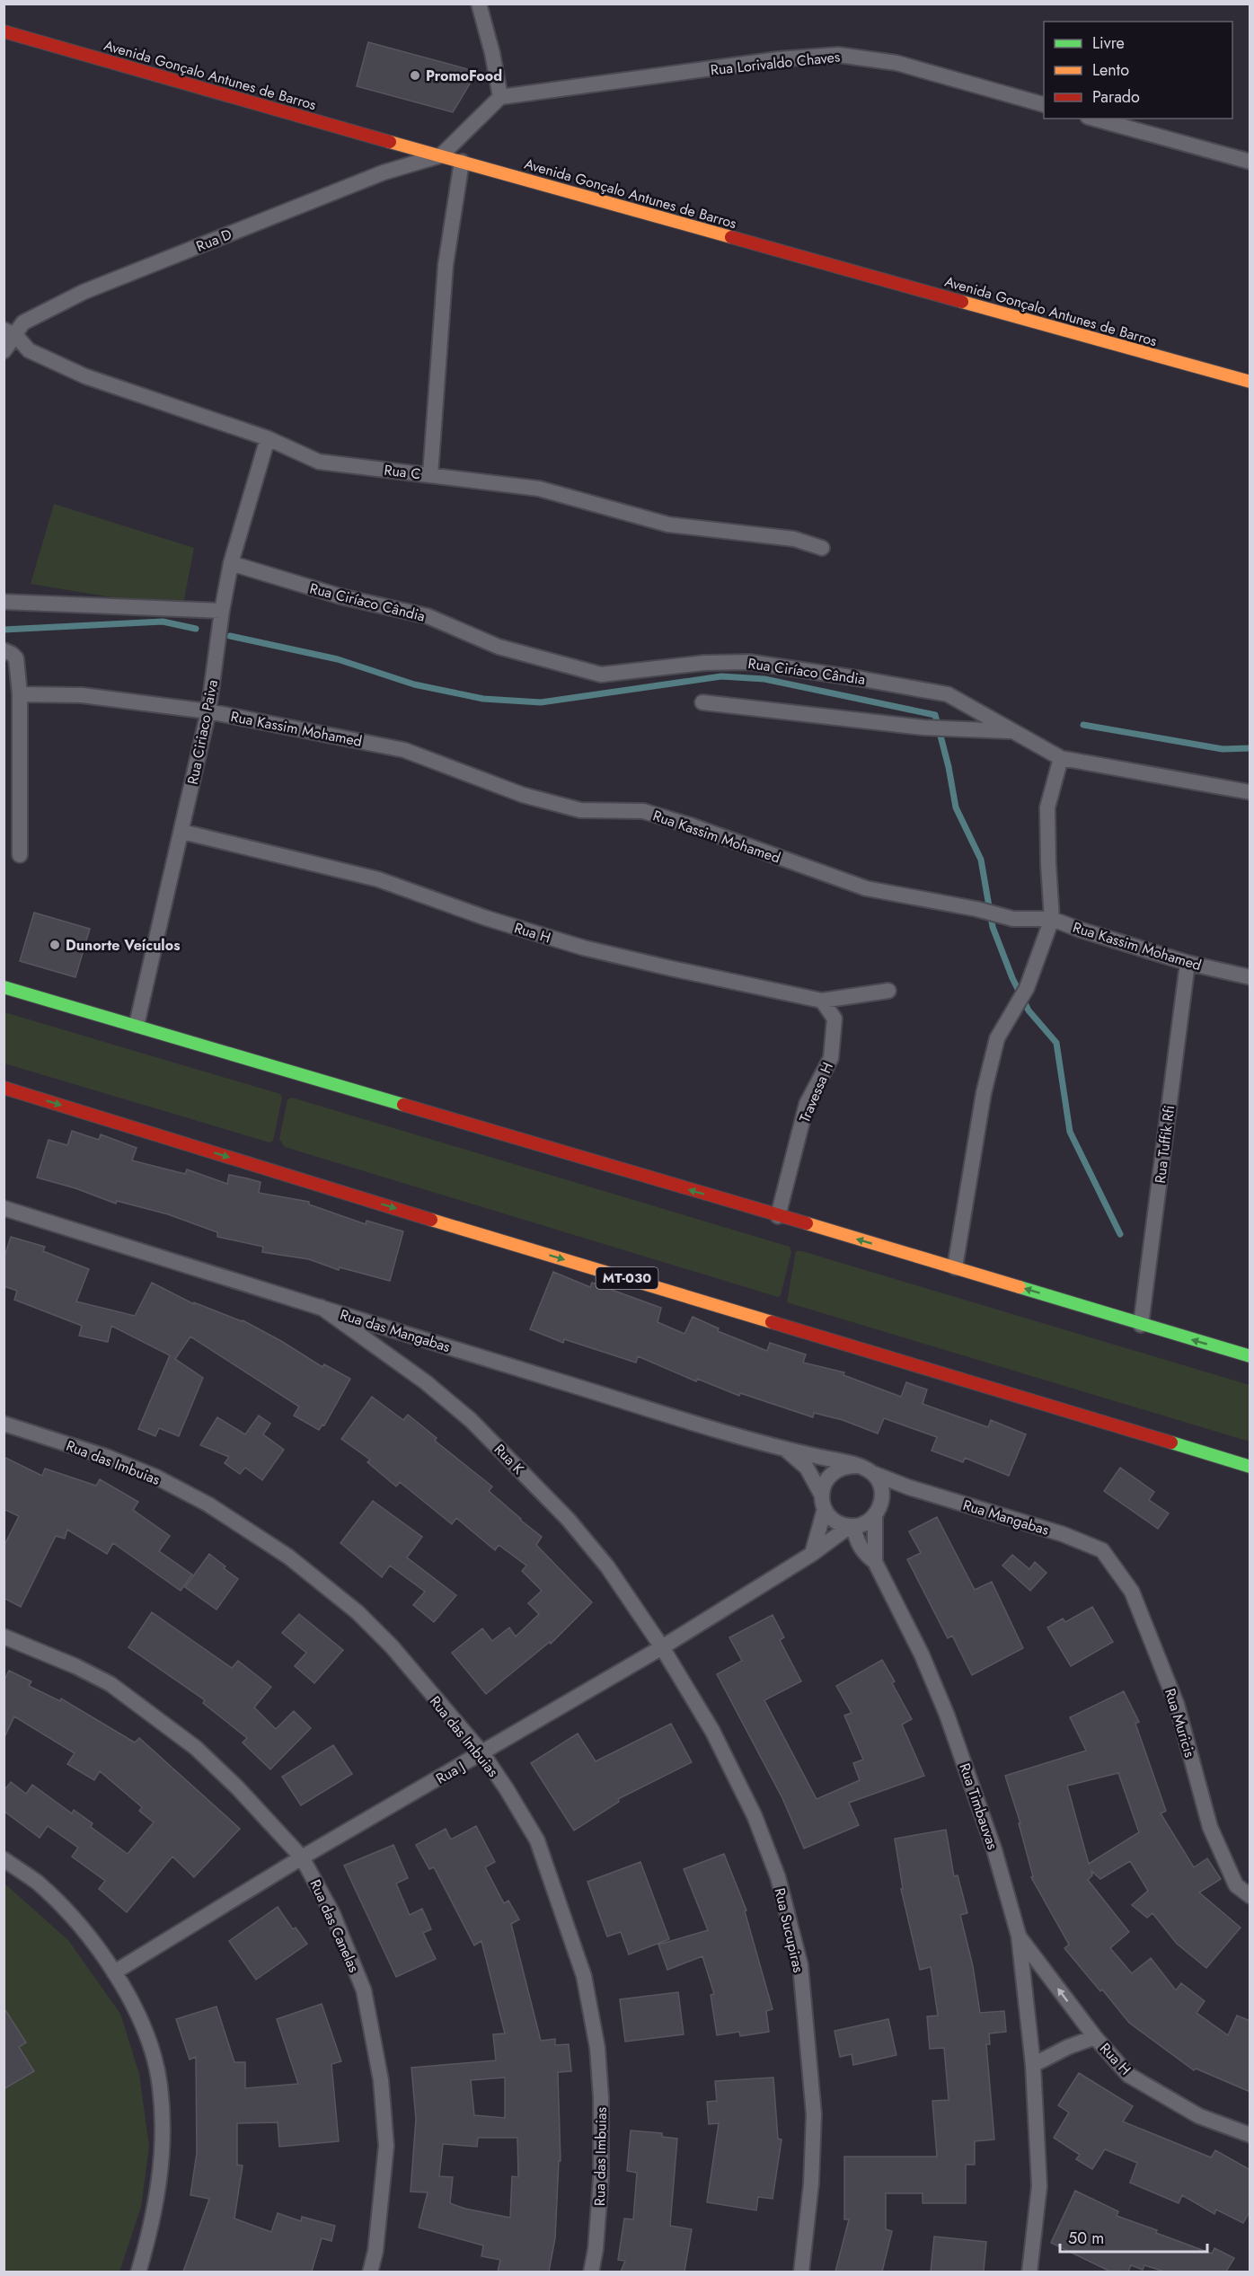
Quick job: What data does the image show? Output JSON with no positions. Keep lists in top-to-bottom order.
{
  "streets": {
    "main road": ["Avenida Gonçalo Antunes de Barros", "MT-030"],
    "street": [
      "Rua Lorivaldo Chaves",
      "Rua D",
      "Rua C",
      "Rua Ciríaco Cândia",
      "Rua Kassim Mohamed",
      "Rua Ciriaco Paiva",
      "Rua H",
      "Travessa H",
      "Rua Tuffik Rfi",
      "Rua das Mangabas",
      "Rua K",
      "Rua das Imbuias",
      "Rua Mangabas",
      "Rua Muricis",
      "Rua J",
      "Rua Timbauvas",
      "Rua das Canelas",
      "Rua Sucupiras"
    ]
  },
  "crossings": [
    ["Avenida Gonçalo Antunes de Barros", "Rua D"],
    ["Rua D", "Rua C"],
    ["Rua C", "Rua Ciriaco Paiva"],
    ["Rua Ciríaco Cândia", "Rua Ciriaco Paiva"],
    ["Rua Kassim Mohamed", "Rua Ciriaco Paiva"],
    ["Rua Kassim Mohamed", "Rua Tuffik Rfi"],
    ["Rua Ciriaco Paiva", "Rua H"],
    ["Rua H", "Travessa H"],
    ["Rua H", "Rua Timbauvas"],
    ["Rua das Mangabas", "Rua K"],
    ["Rua das Mangabas", "Rua Mangabas"],
    ["Rua das Mangabas", "Rua J"],
    ["Rua K", "Rua J"],
    ["Rua K", "Rua Sucupiras"],
    ["Rua das Imbuias", "Rua J"],
    ["Rua Mangabas", "Rua Muricis"],
    ["Rua Mangabas", "Rua J"],
    ["Rua J", "Rua das Canelas"],
    ["Rua J", "Rua Sucupiras"]
  ],
  "places": ["PromoFood", "Dunorte Veículos"],
  "legend": ["Livre", "Lento", "Parado"],
  "scale_bar": "50 m"
}
